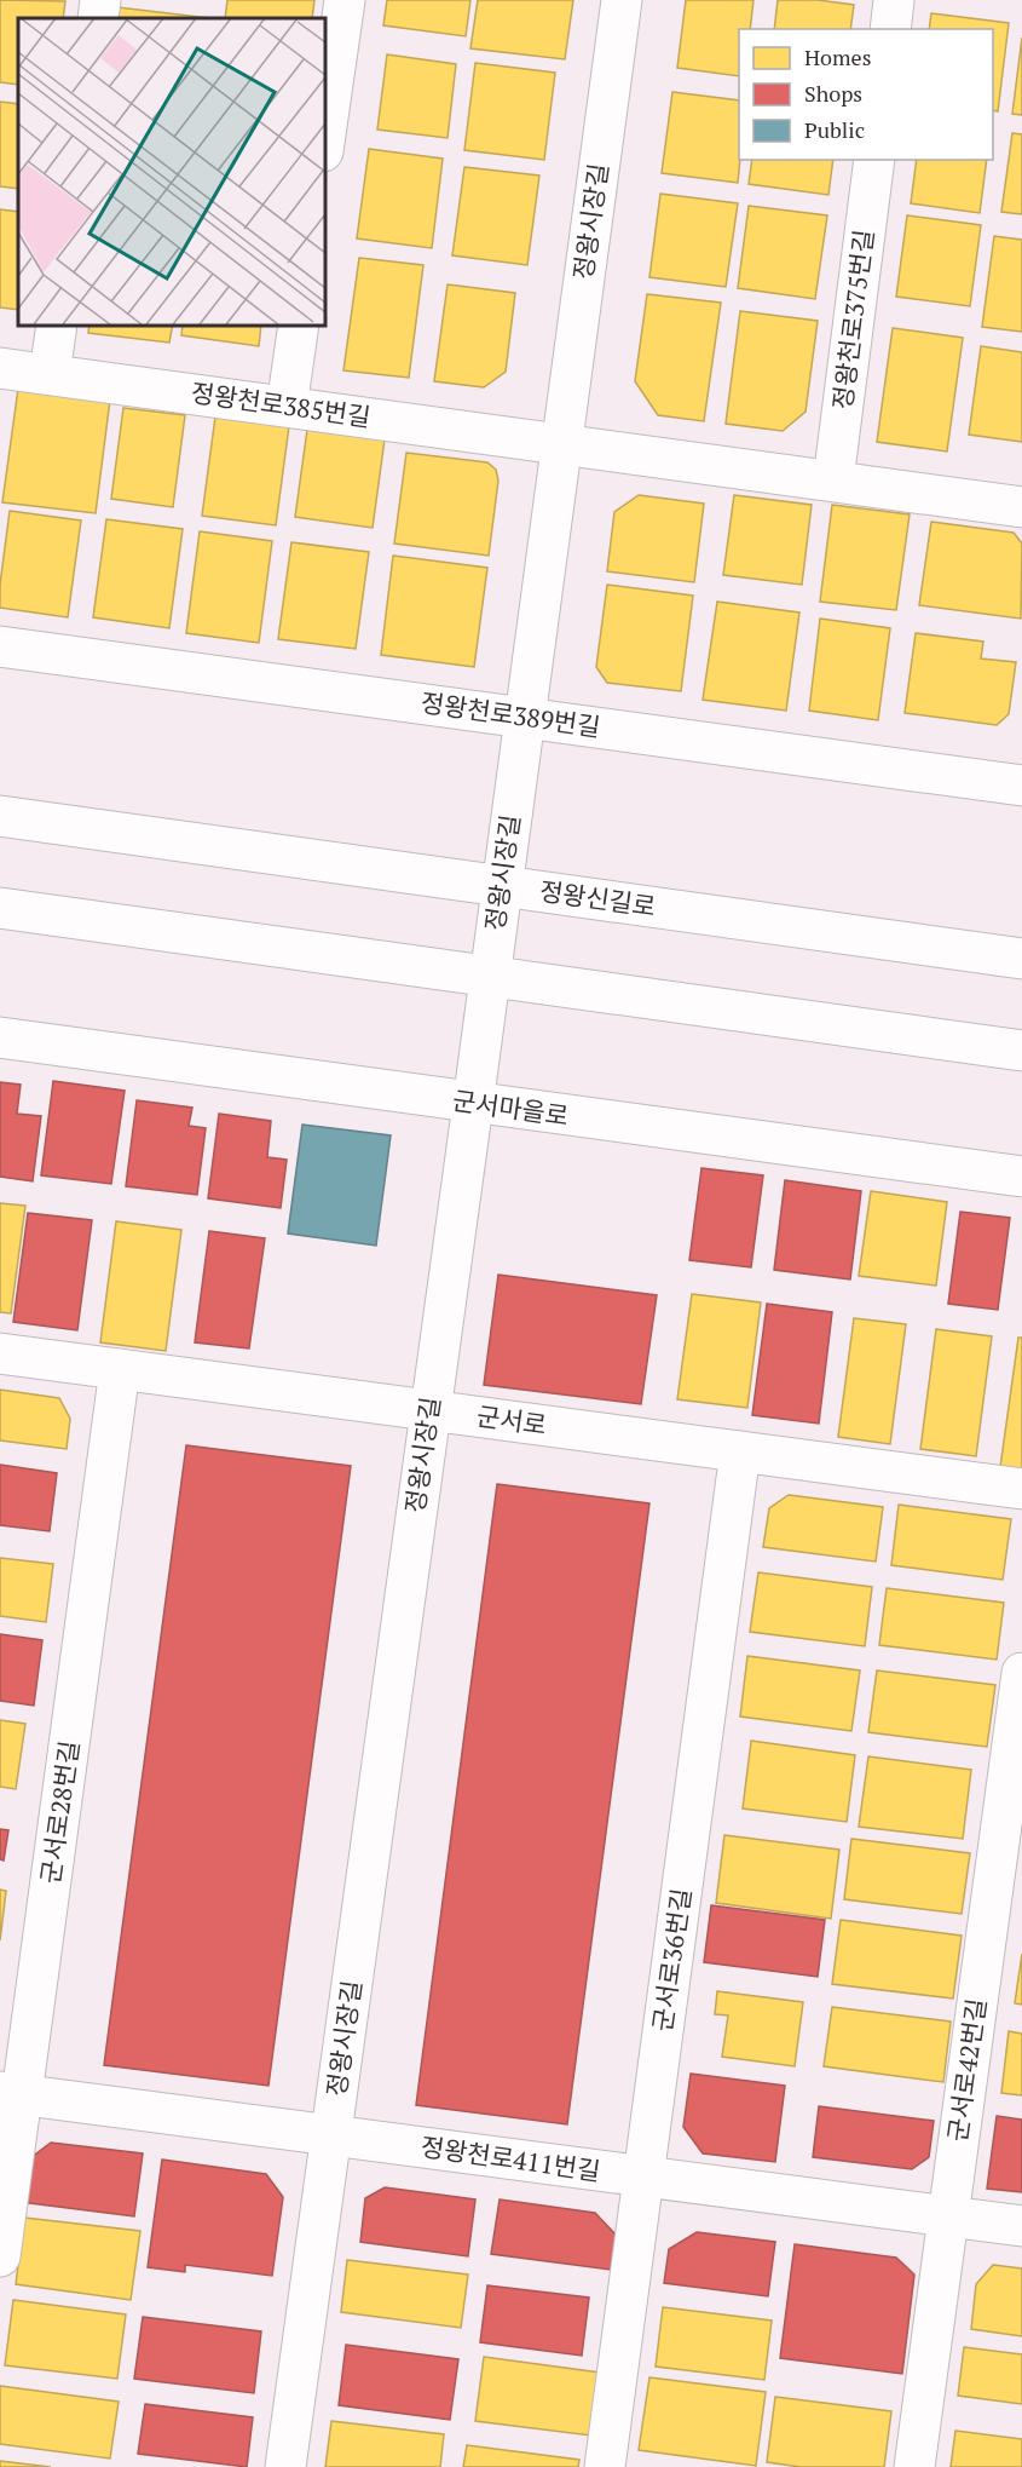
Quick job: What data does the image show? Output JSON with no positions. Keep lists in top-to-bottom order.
{
  "streets": {
    "street": [
      "정왕시장길",
      "정왕천로375번길",
      "정왕천로385번길",
      "정왕천로389번길",
      "정왕신길로",
      "군서마을로",
      "군서로",
      "군서로28번길",
      "군서로36번길",
      "군서로42번길",
      "정왕천로411번길"
    ]
  },
  "crossings": [
    ["정왕시장길", "정왕천로385번길"],
    ["정왕시장길", "정왕천로389번길"],
    ["정왕시장길", "정왕신길로"],
    ["정왕시장길", "군서마을로"],
    ["정왕시장길", "군서로"],
    ["정왕시장길", "정왕천로411번길"],
    ["군서로", "군서로28번길"],
    ["군서로", "군서로36번길"],
    ["군서로28번길", "정왕천로411번길"],
    ["군서로36번길", "정왕천로411번길"],
    ["군서로42번길", "정왕천로411번길"]
  ],
  "legend": ["Homes", "Shops", "Public"]
}
